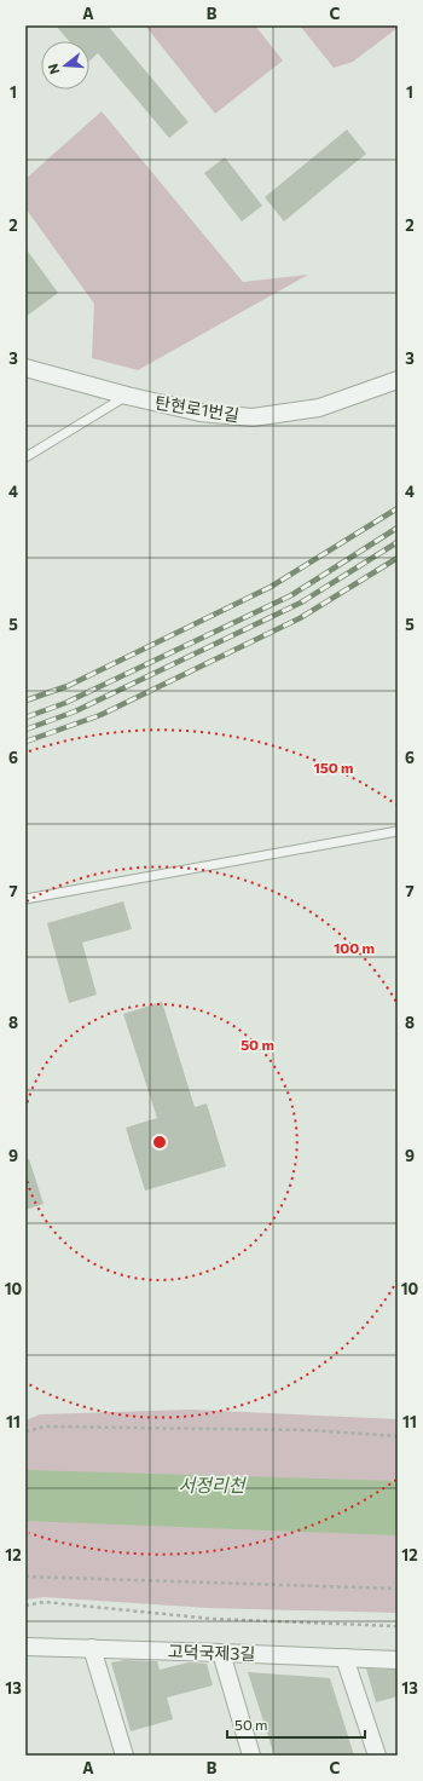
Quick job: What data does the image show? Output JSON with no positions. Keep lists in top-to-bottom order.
{
  "streets": {
    "street": ["탄현로1번길", "고덕국제3길"]
  },
  "water": ["서정리천"],
  "scale_bar": "50 m",
  "north": "left",
  "grid": {
    "columns": ["A", "B", "C"],
    "rows": [
      "1",
      "2",
      "3",
      "4",
      "5",
      "6",
      "7",
      "8",
      "9",
      "10",
      "11",
      "12",
      "13"
    ]
  },
  "rings": ["150 m", "100 m", "50 m"]
}
